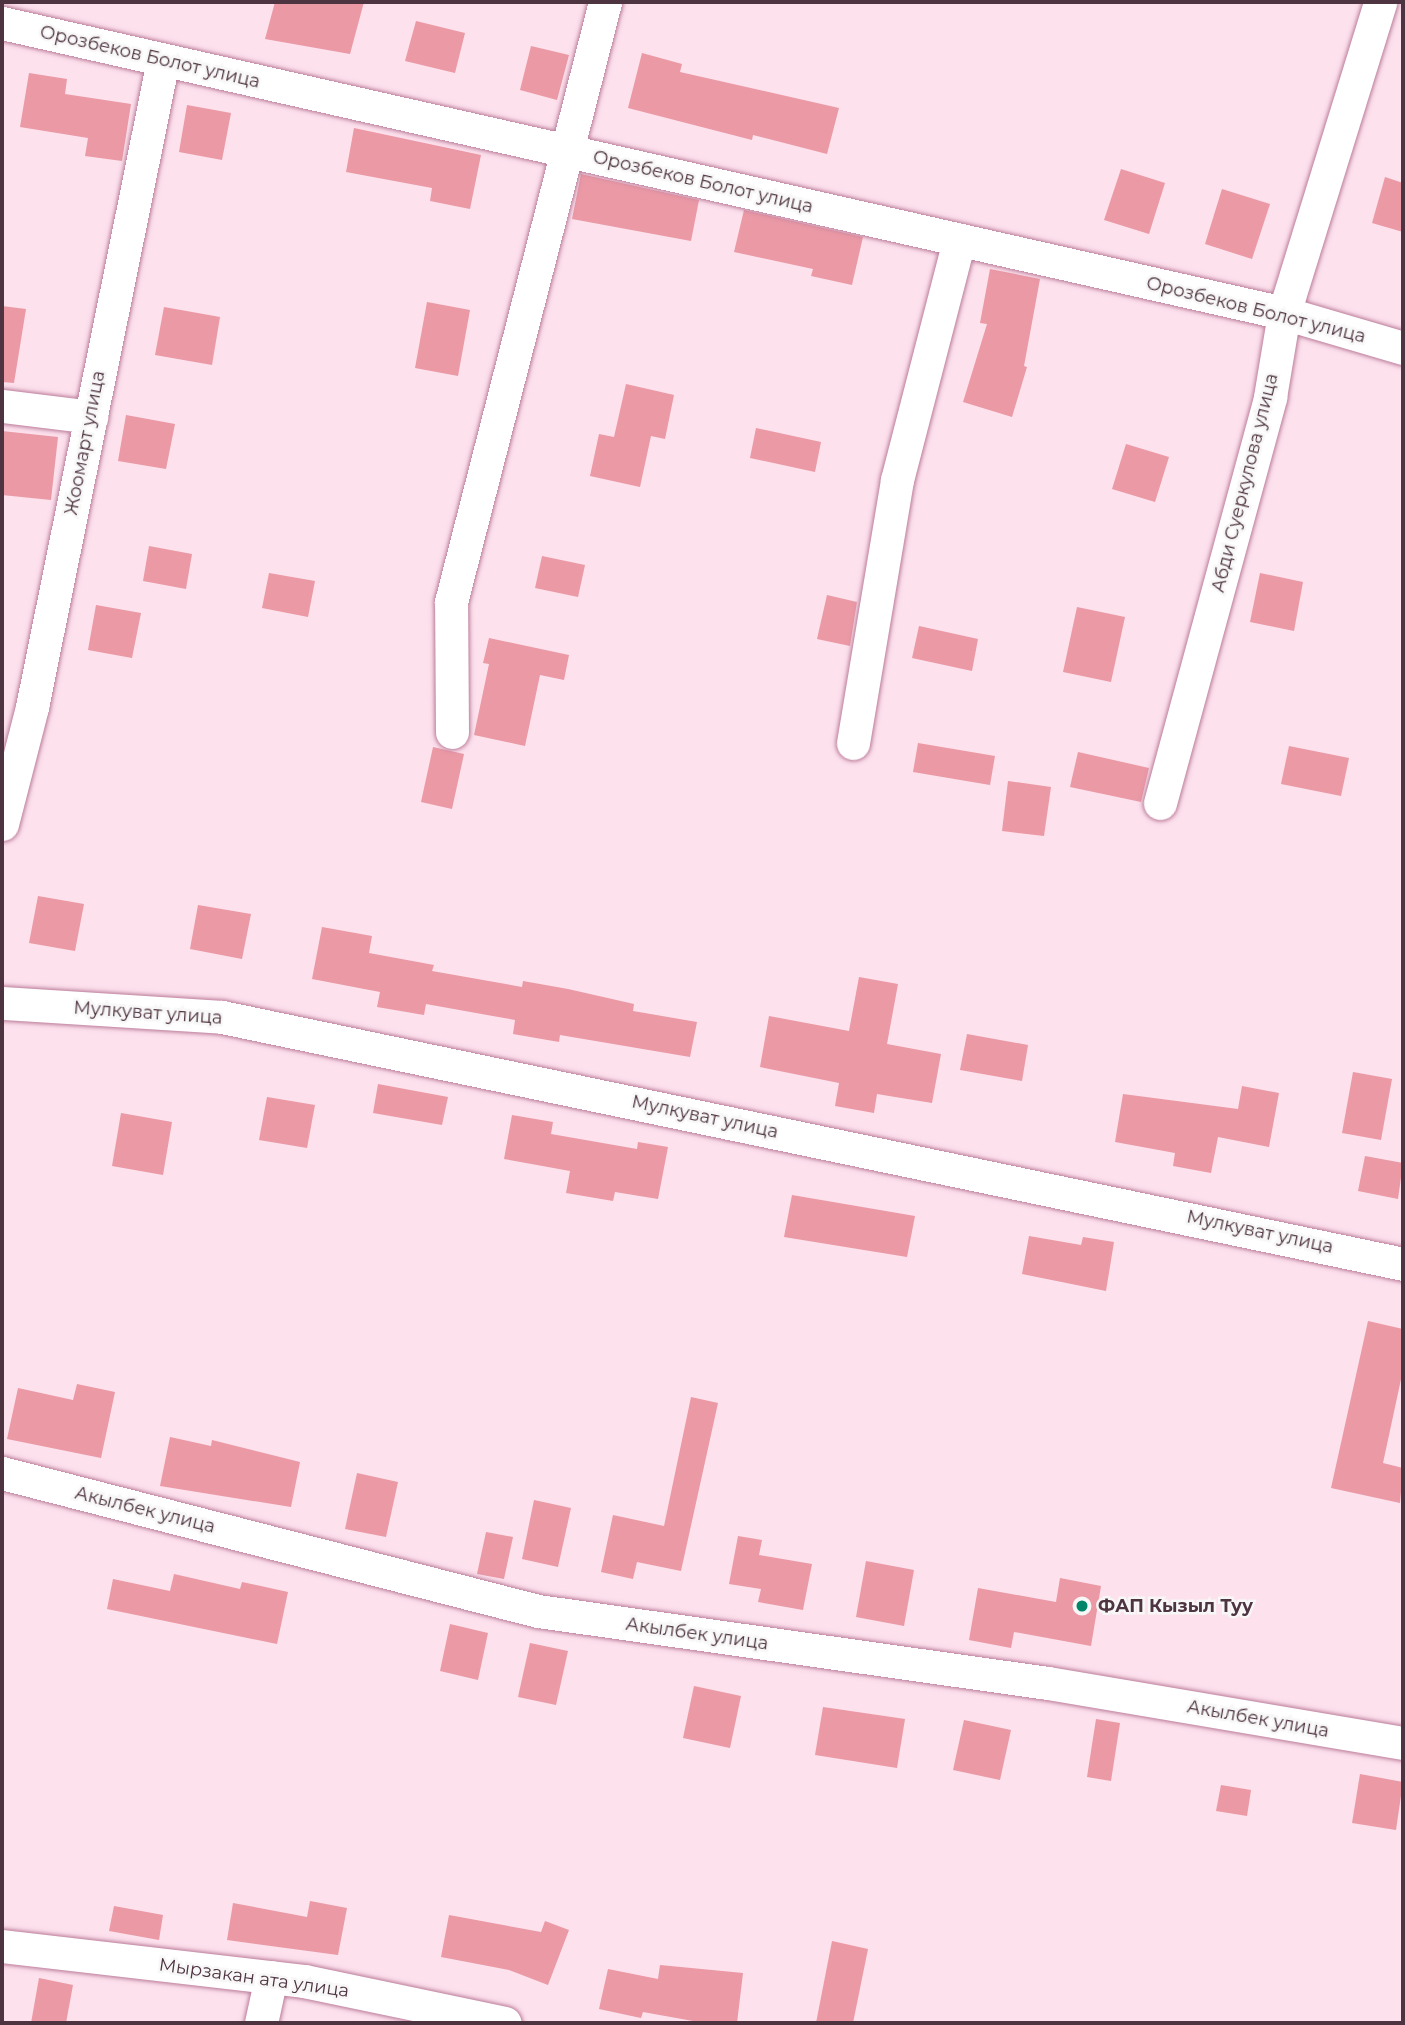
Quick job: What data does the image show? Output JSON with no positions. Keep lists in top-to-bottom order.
{
  "streets": {
    "street": [
      "Орозбеков Болот улица",
      "Жоомарт улица",
      "Абди Суеркулова улица",
      "Мулкуват улица",
      "Акылбек улица",
      "Мырзакан ата улица"
    ]
  },
  "crossings": [
    ["Орозбеков Болот улица", "Жоомарт улица"],
    ["Орозбеков Болот улица", "Абди Суеркулова улица"]
  ],
  "places": ["ФАП Кызыл Туу"]
}
